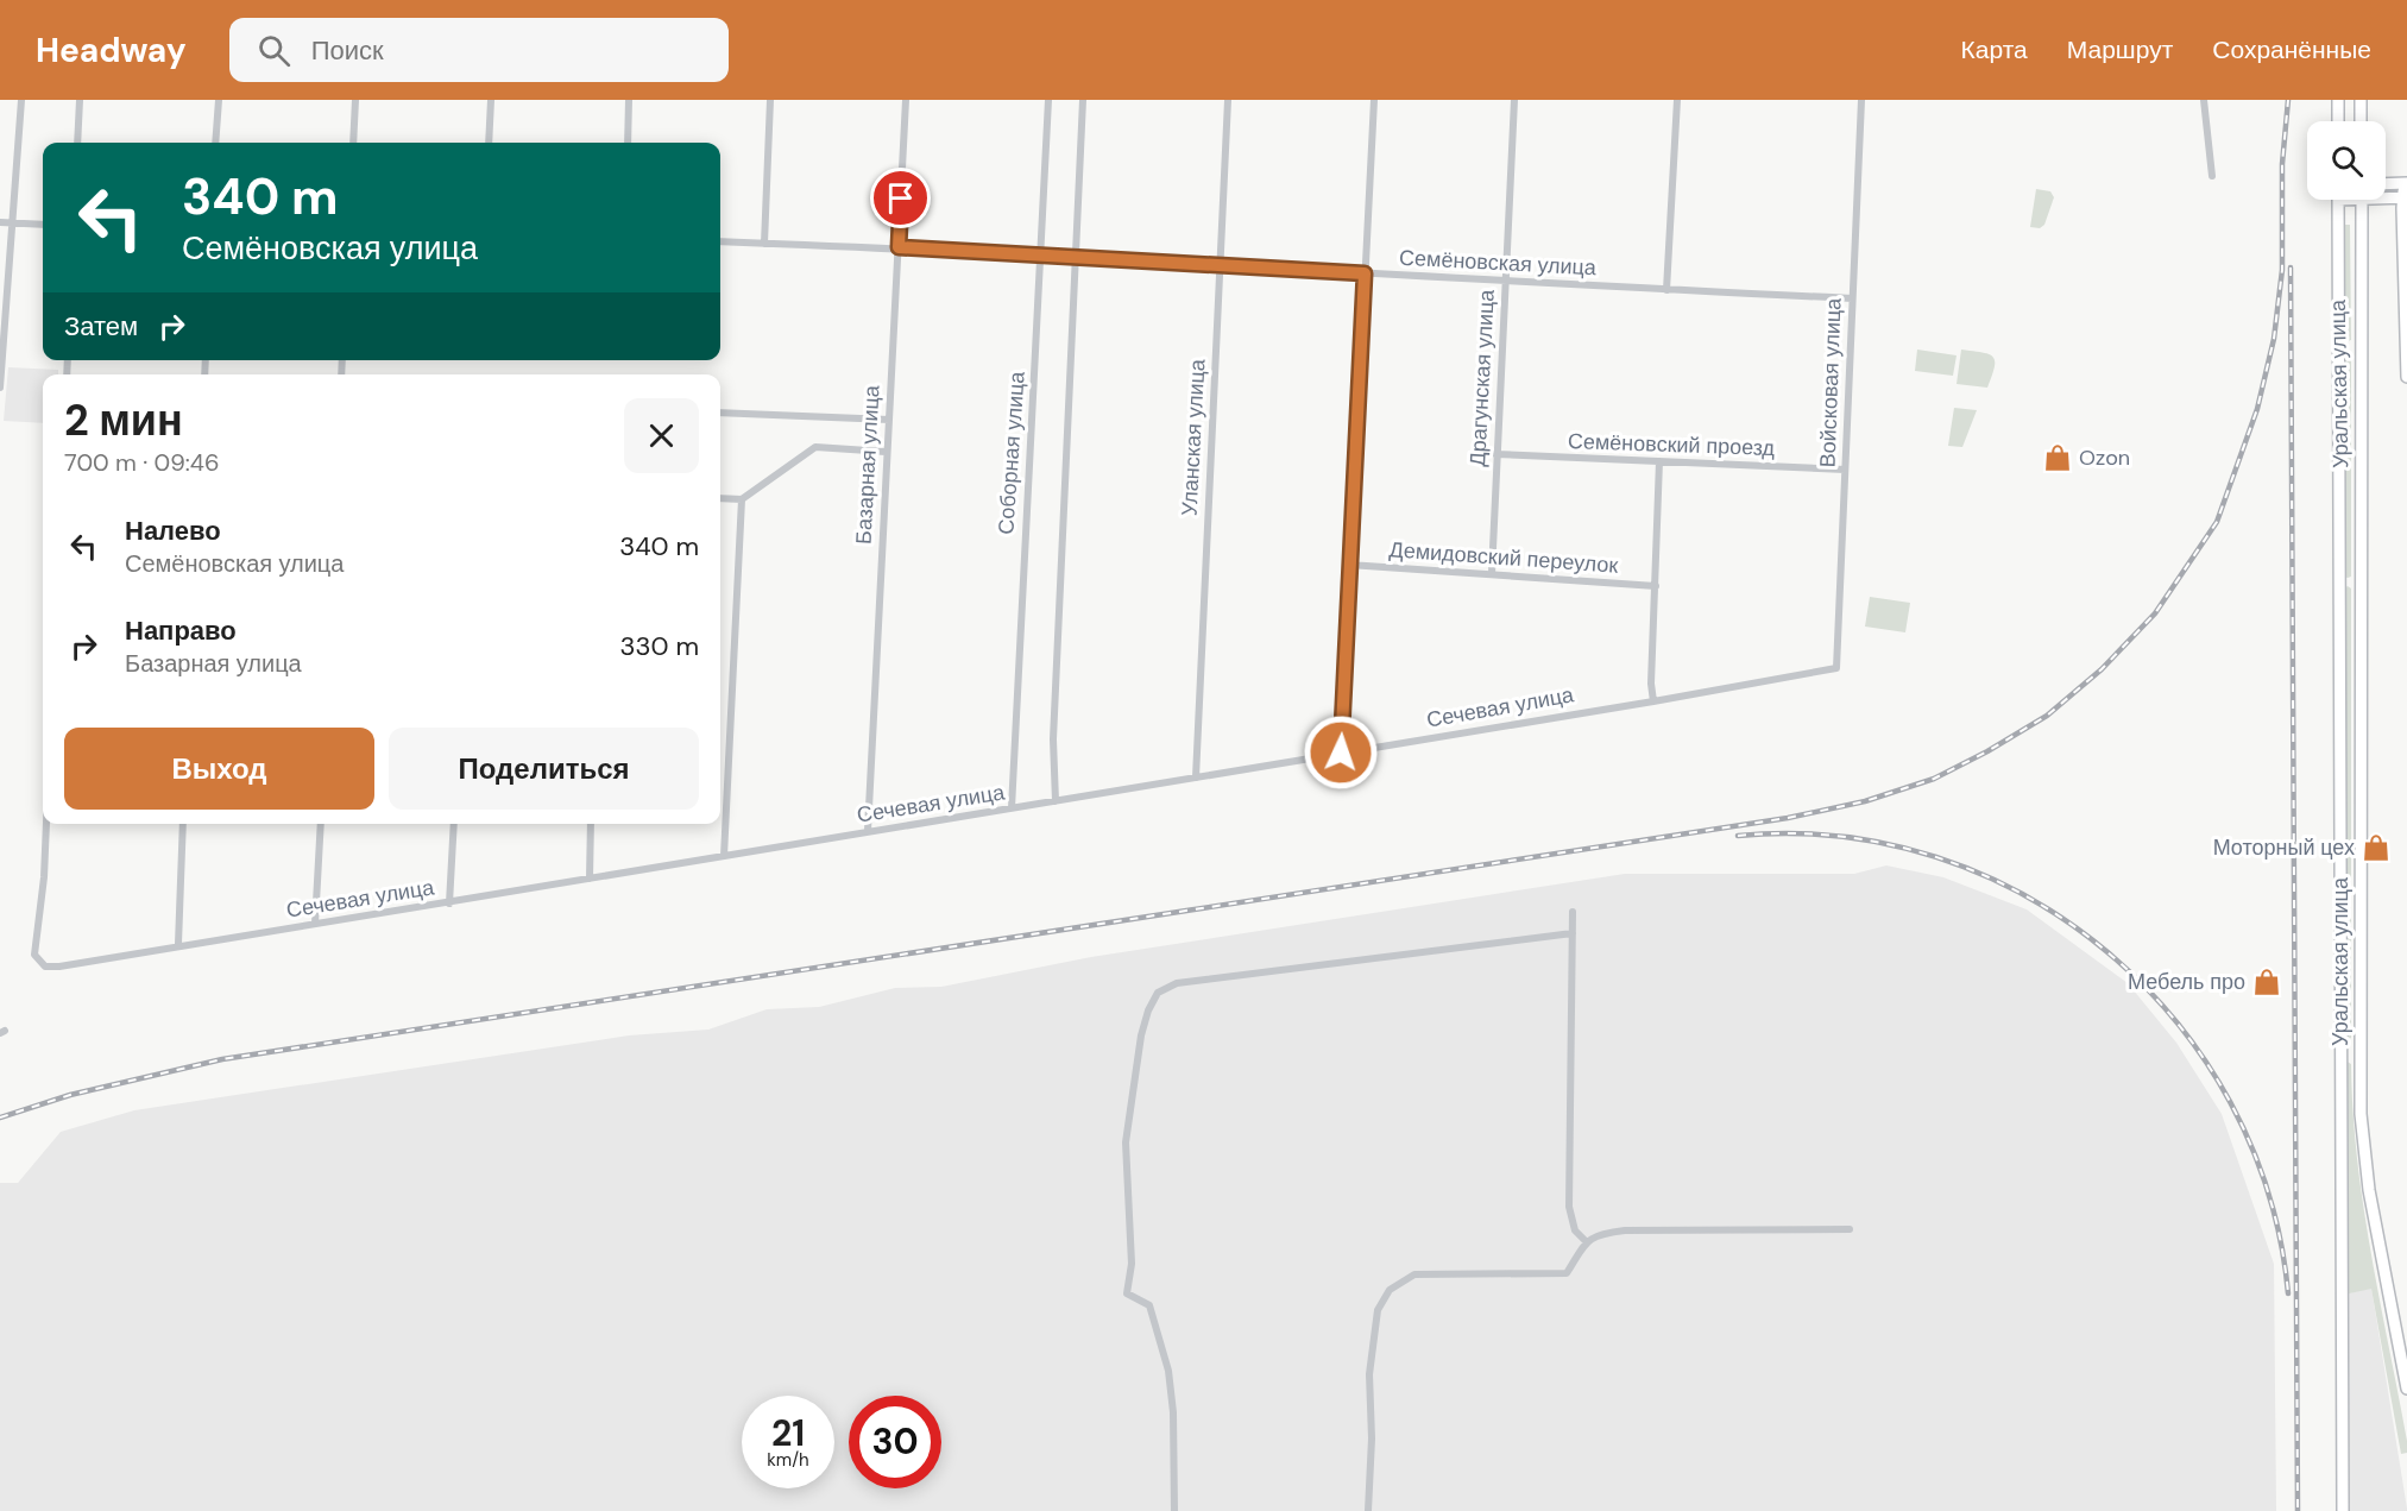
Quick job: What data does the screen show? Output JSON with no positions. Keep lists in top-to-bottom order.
{
  "streets": {
    "main road": ["Уральская улица"],
    "street": [
      "Семёновская улица",
      "Драгунская улица",
      "Войсковая улица",
      "Уланская улица",
      "Семёновский проезд",
      "Соборная улица",
      "Базарная улица",
      "Демидовский переулок",
      "Сечевая улица"
    ]
  },
  "crossings": [
    ["Семёновская улица", "Драгунская улица"],
    ["Семёновская улица", "Войсковая улица"],
    ["Семёновская улица", "Уланская улица"],
    ["Семёновская улица", "Соборная улица"],
    ["Семёновская улица", "Базарная улица"],
    ["Драгунская улица", "Семёновский проезд"],
    ["Драгунская улица", "Демидовский переулок"],
    ["Войсковая улица", "Семёновский проезд"],
    ["Войсковая улица", "Сечевая улица"],
    ["Уланская улица", "Сечевая улица"],
    ["Соборная улица", "Сечевая улица"],
    ["Базарная улица", "Сечевая улица"]
  ],
  "places": {
    "shop": ["Ozon", "Моторный цех", "Мебель про"]
  },
  "page": {
    "header": "Headway",
    "search": "Поиск",
    "nav": ["Карта", "Маршрут", "Сохранённые"],
    "turn": ["340 m", "Семёновская улица"],
    "then": "Затем",
    "heading": ["2 мин", "700 m · 09:46"],
    "list": [
      {
        "name": "Налево",
        "note": "Семёновская улица",
        "value": "340 m"
      },
      {
        "name": "Направо",
        "note": "Базарная улица",
        "value": "330 m"
      }
    ],
    "buttons": ["Выход", "Поделиться"],
    "speed": "21 km/h",
    "limit": "30"
  }
}
